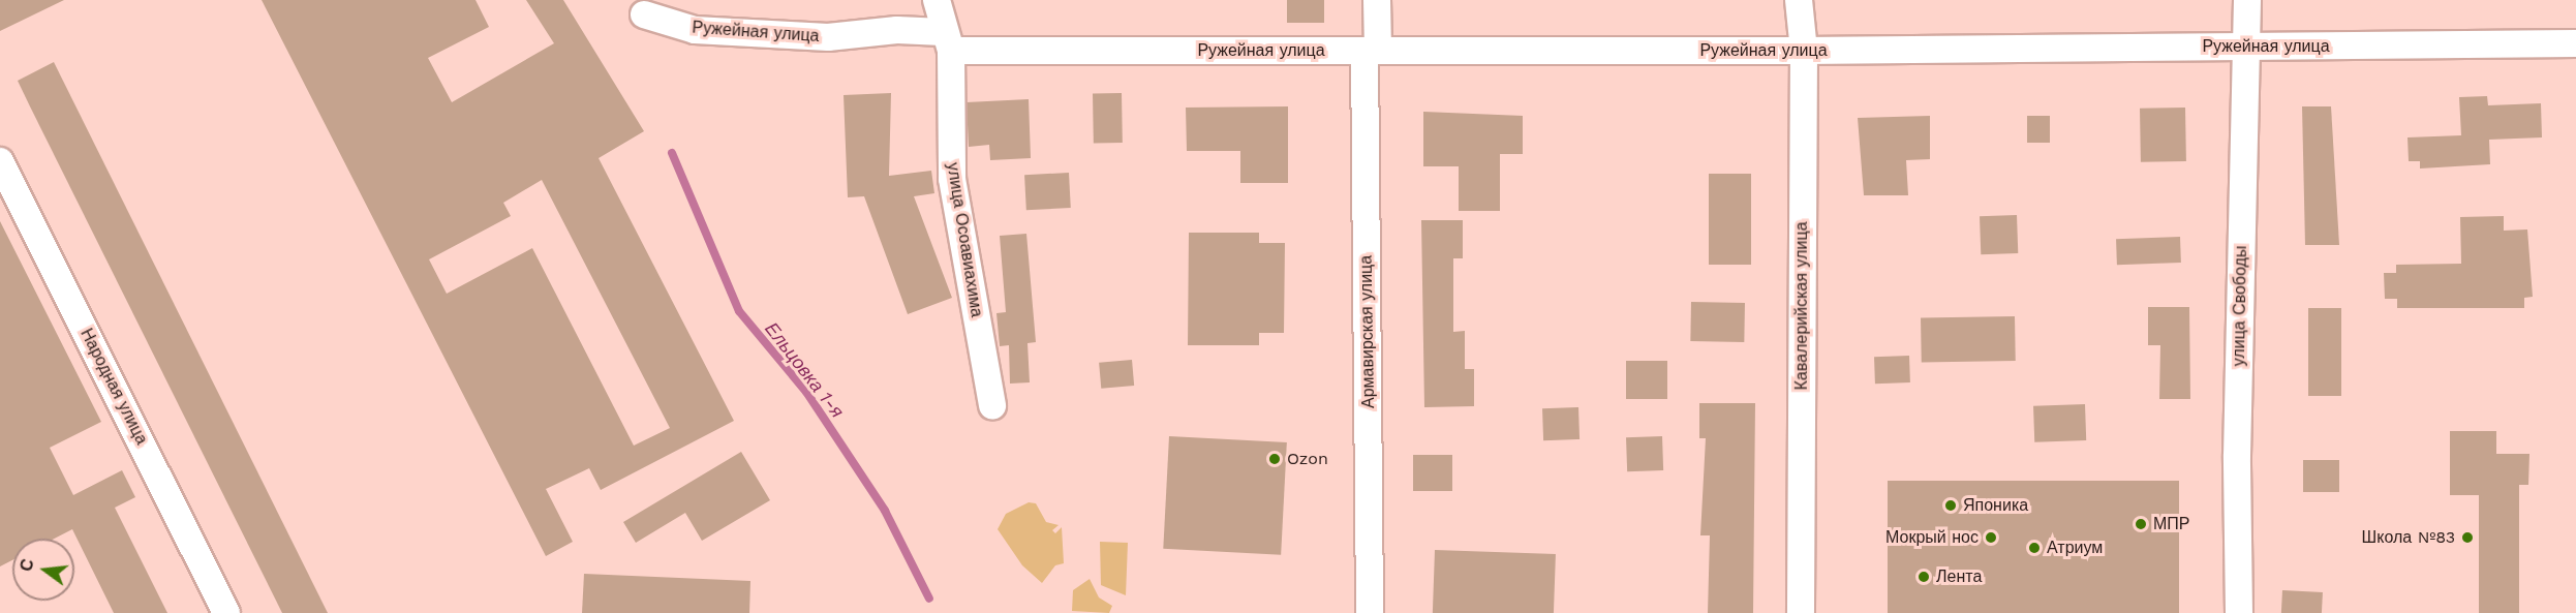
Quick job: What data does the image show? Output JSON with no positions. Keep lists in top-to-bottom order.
{
  "streets": {
    "street": [
      "Ружейная улица",
      "улица Осоавиахима",
      "Кавалерийская улица",
      "улица Свободы",
      "Армавирская улица",
      "Народная улица"
    ]
  },
  "crossings": [
    ["Ружейная улица", "улица Осоавиахима"],
    ["Ружейная улица", "Кавалерийская улица"],
    ["Ружейная улица", "улица Свободы"],
    ["Ружейная улица", "Армавирская улица"]
  ],
  "water": ["Ельцовка 1-я"],
  "places": [
    "Ozon",
    "Японика",
    "МПР",
    "Мокрый нос",
    "Школа №83",
    "Атриум",
    "Лента"
  ],
  "north": "left"
}
